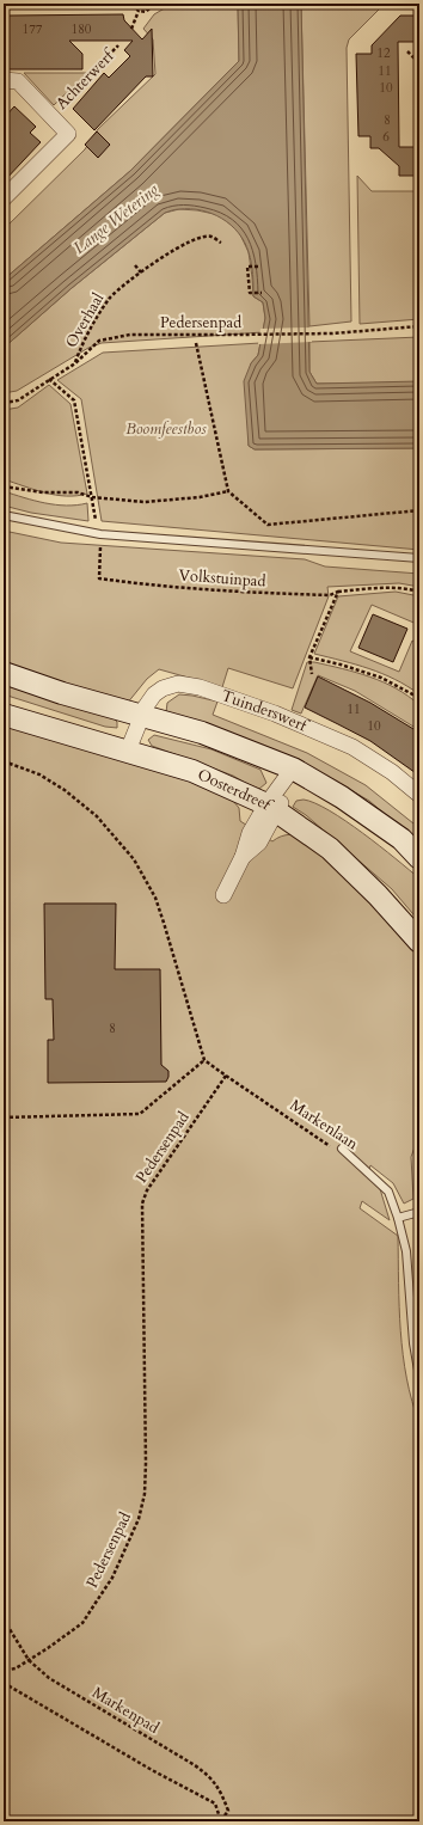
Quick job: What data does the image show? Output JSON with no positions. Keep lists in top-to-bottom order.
{
  "streets": {
    "main road": ["Oosterdreef"],
    "street": ["Achterwerf", "Tuinderswerf"],
    "lane": ["Markenlaan"],
    "path": [
      "Overhaal",
      "Pedersenpad",
      "Volkstuinpad",
      "Markenpad"
    ]
  },
  "crossings": [
    ["Overhaal", "Pedersenpad"],
    ["Pedersenpad", "Volkstuinpad"],
    ["Pedersenpad", "Markenlaan"],
    ["Pedersenpad", "Markenpad"],
    ["Tuinderswerf", "Oosterdreef"]
  ],
  "water": ["Lange Wetering"],
  "parks": ["Boomfeestbos"],
  "house_numbers": [
    "177",
    "180",
    "12",
    "11",
    "10",
    "8",
    "6",
    "11",
    "10",
    "8"
  ]
}
